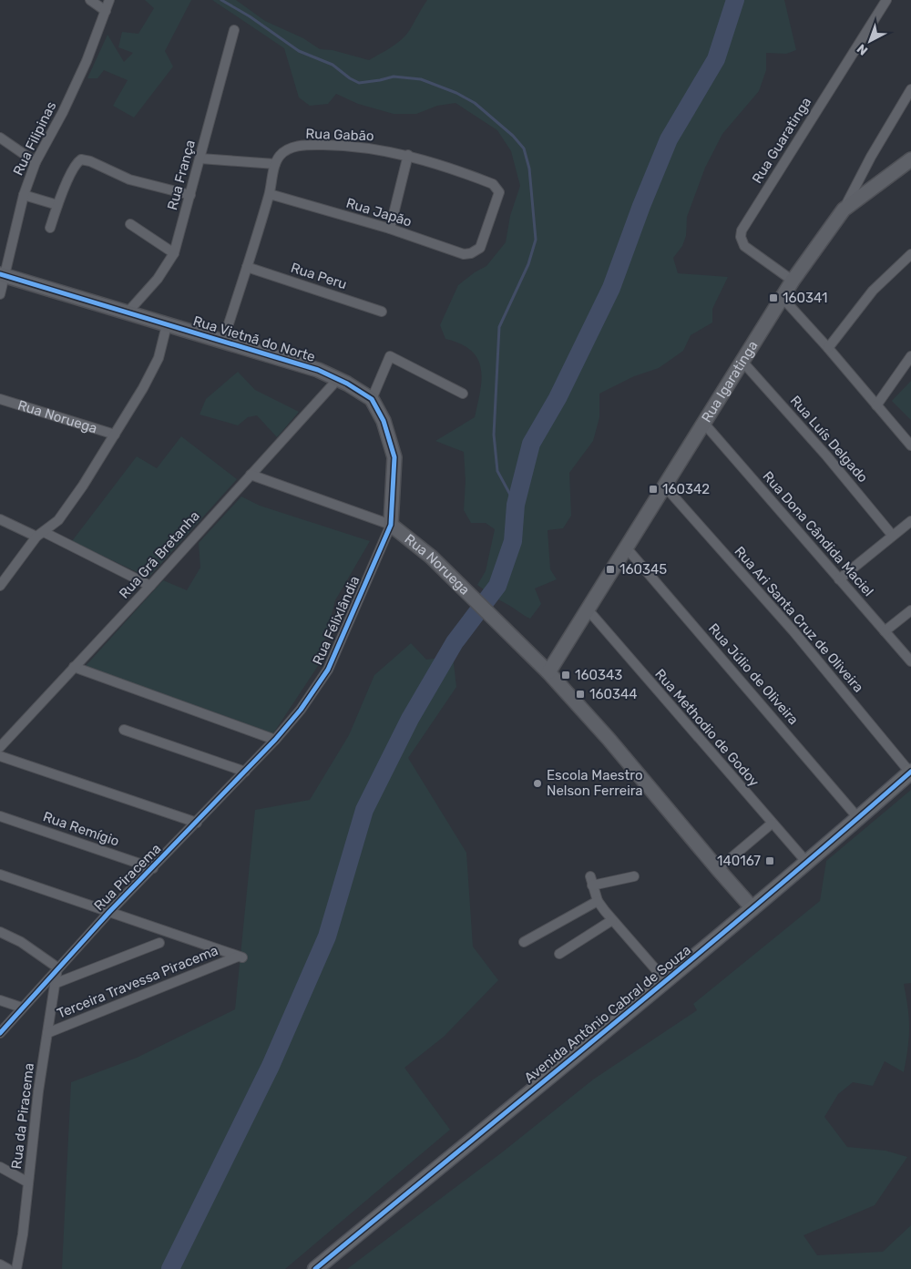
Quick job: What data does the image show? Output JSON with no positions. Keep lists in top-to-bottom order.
{
  "streets": {
    "main road": ["Avenida Antônio Cabral de Souza"],
    "street": [
      "Rua Gabão",
      "Rua Filipinas",
      "Rua Guaratinga",
      "Rua França",
      "Rua Japão",
      "Rua Peru",
      "Rua Vietnã do Norte",
      "Rua Igaratinga",
      "Rua Noruega",
      "Rua Luís Delgado",
      "Rua Dona Cândida Maciel",
      "Rua Grã Bretanha",
      "Rua Ari Santa Cruz de Oliveira",
      "Rua Félixlândia",
      "Rua Júlio de Oliveira",
      "Rua Methodio de Godoy",
      "Rua Remígio",
      "Rua Piracema",
      "Terceira Travessa Piracema",
      "Rua da Piracema"
    ]
  },
  "crossings": [
    ["Rua Gabão", "Rua Japão"],
    ["Rua Filipinas", "Rua Vietnã do Norte"],
    ["Rua Guaratinga", "Rua Igaratinga"],
    ["Rua França", "Rua Vietnã do Norte"],
    ["Rua Vietnã do Norte", "Rua Grã Bretanha"],
    ["Rua Igaratinga", "Rua Noruega"],
    ["Rua Igaratinga", "Rua Luís Delgado"],
    ["Rua Igaratinga", "Rua Dona Cândida Maciel"],
    ["Rua Igaratinga", "Rua Ari Santa Cruz de Oliveira"],
    ["Rua Igaratinga", "Rua Júlio de Oliveira"],
    ["Rua Igaratinga", "Rua Methodio de Godoy"],
    ["Rua Noruega", "Rua Grã Bretanha"],
    ["Rua Noruega", "Rua Félixlândia"],
    ["Rua Noruega", "Avenida Antônio Cabral de Souza"],
    ["Rua Ari Santa Cruz de Oliveira", "Avenida Antônio Cabral de Souza"],
    ["Rua Félixlândia", "Rua Piracema"],
    ["Rua Júlio de Oliveira", "Avenida Antônio Cabral de Souza"],
    ["Rua Methodio de Godoy", "Avenida Antônio Cabral de Souza"],
    ["Rua Remígio", "Rua Piracema"],
    ["Rua Piracema", "Terceira Travessa Piracema"],
    ["Rua Piracema", "Rua da Piracema"],
    ["Terceira Travessa Piracema", "Rua da Piracema"]
  ],
  "places": {
    "transit": [
      "160341",
      "160342",
      "160345",
      "160343",
      "160344",
      "140167"
    ],
    "other": ["Escola Maestro Nelson Ferreira"]
  },
  "north": "bottom left"
}
